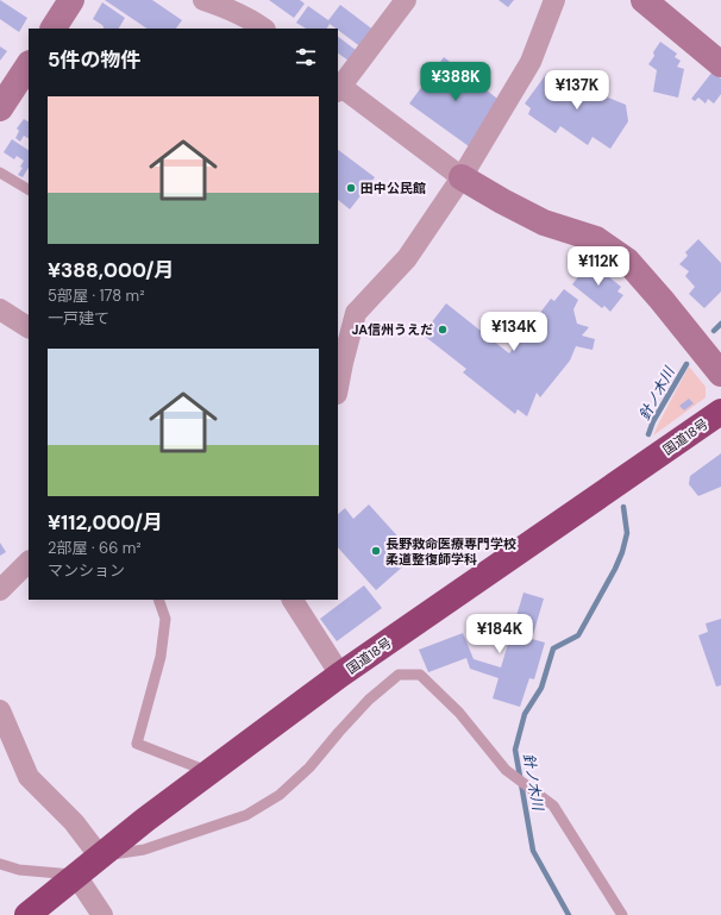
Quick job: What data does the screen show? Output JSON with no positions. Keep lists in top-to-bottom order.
{
  "streets": {
    "highway": ["国道18号"]
  },
  "water": ["針ノ木川"],
  "places": ["田中公民館", "JA信州うえだ", "長野救命医療専門学校 柔道整復師学科"],
  "page": {
    "heading": "5件の物件",
    "price": [
      "¥388K",
      "¥137K",
      "¥112K",
      "¥134K",
      "¥184K"
    ],
    "list": [
      {
        "name": "¥388,000/月",
        "note": "5部屋 · 178 m² · 一戸建て"
      },
      {
        "name": "¥112,000/月",
        "note": "2部屋 · 66 m² · マンション"
      }
    ]
  }
}
